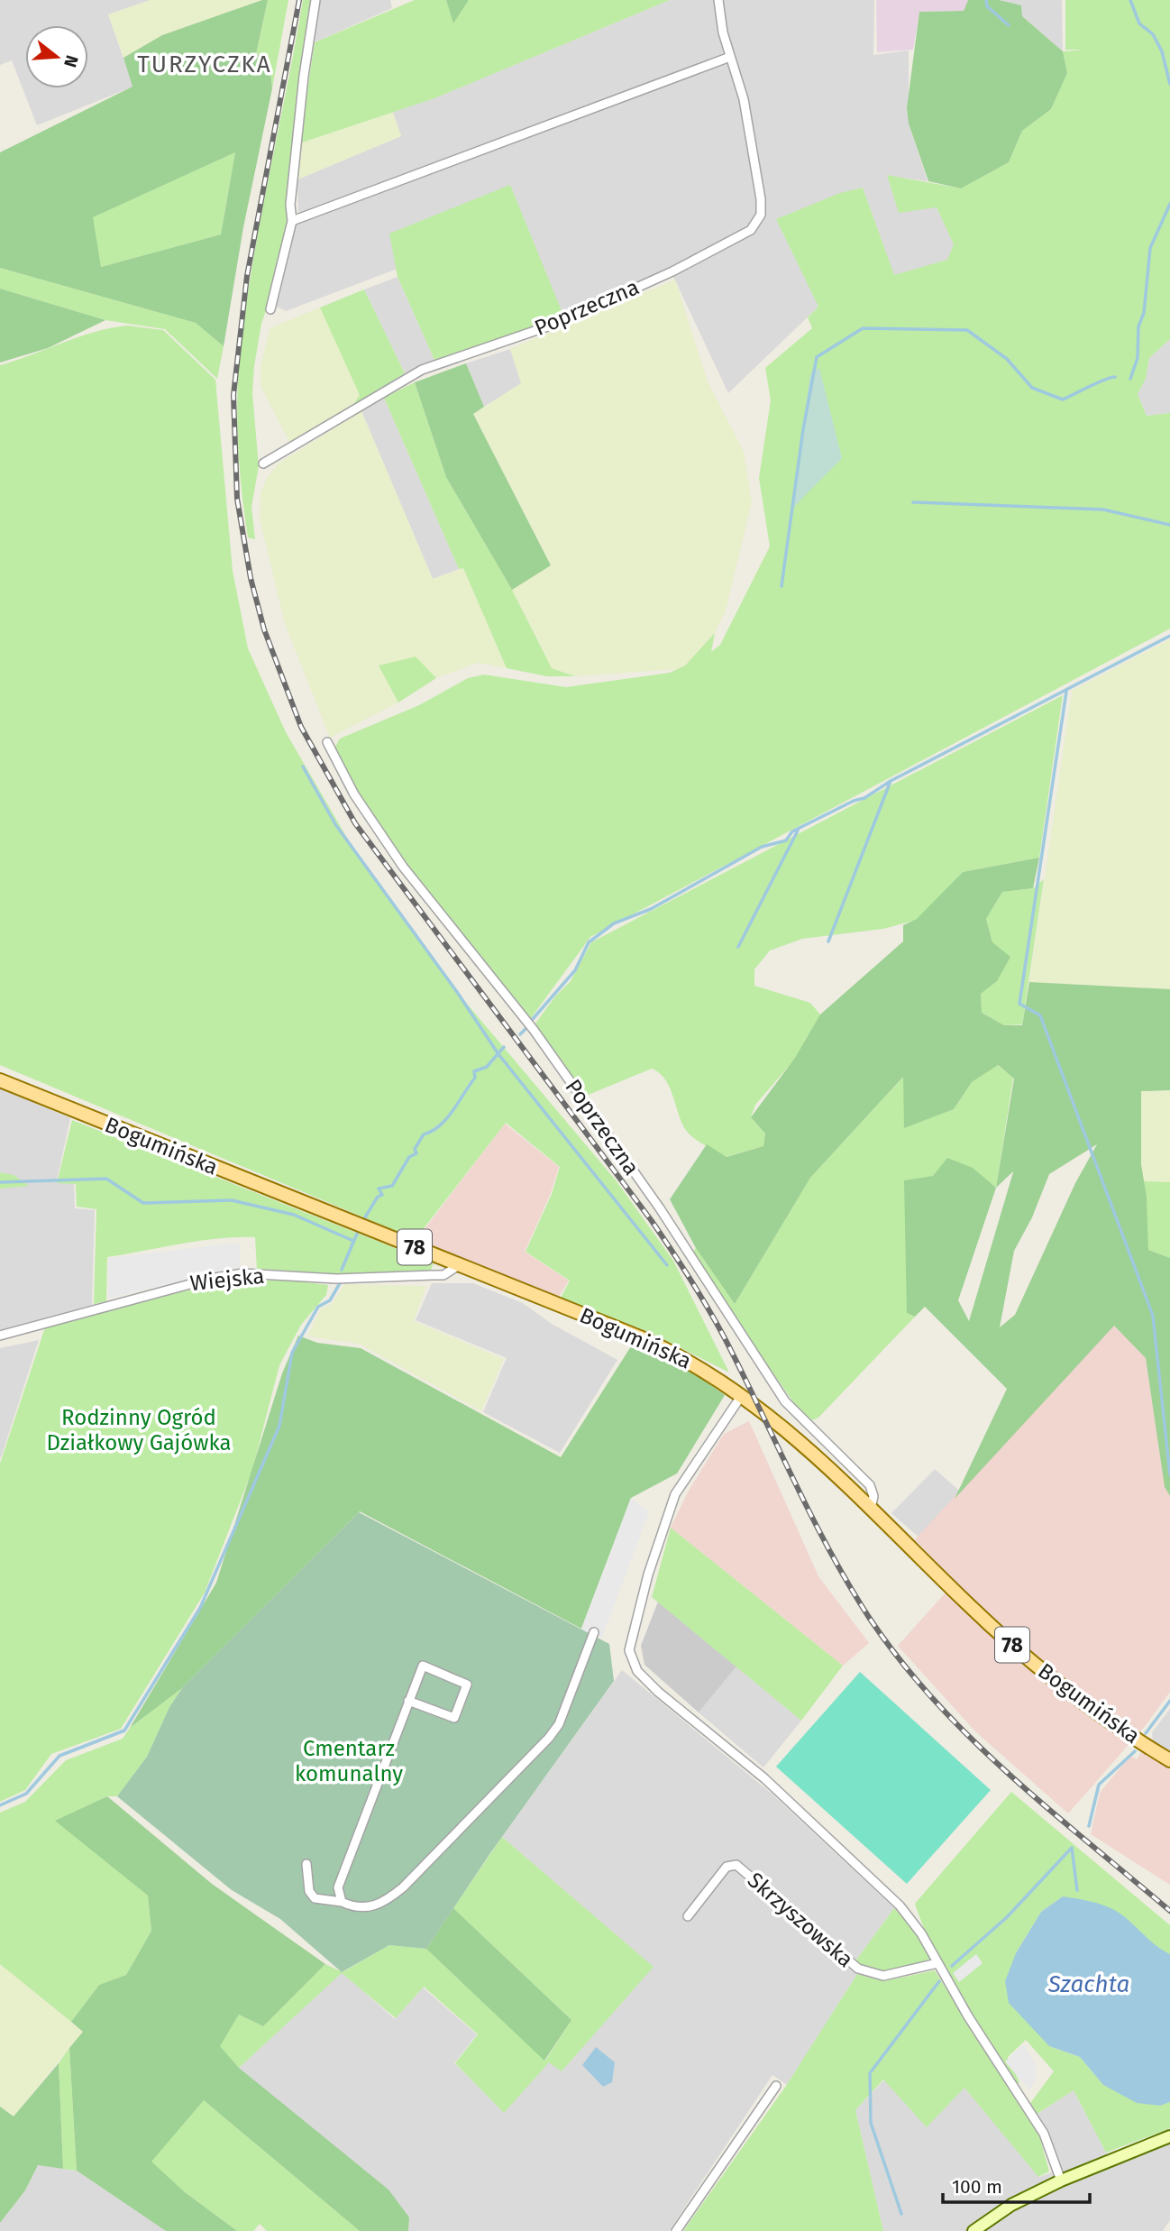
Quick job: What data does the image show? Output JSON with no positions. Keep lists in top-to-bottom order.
{
  "streets": {
    "main road": ["Bogumińska", "78"],
    "street": ["Poprzeczna", "Wiejska", "Skrzyszowska"]
  },
  "crossings": [
    ["Poprzeczna", "Bogumińska"],
    ["Bogumińska", "Wiejska"]
  ],
  "districts": ["TURZYCZKA"],
  "water": ["Szachta"],
  "parks": ["Rodzinny Ogród Działkowy Gajówka", "Cmentarz komunalny"],
  "scale_bar": "100 m",
  "north": "right"
}
